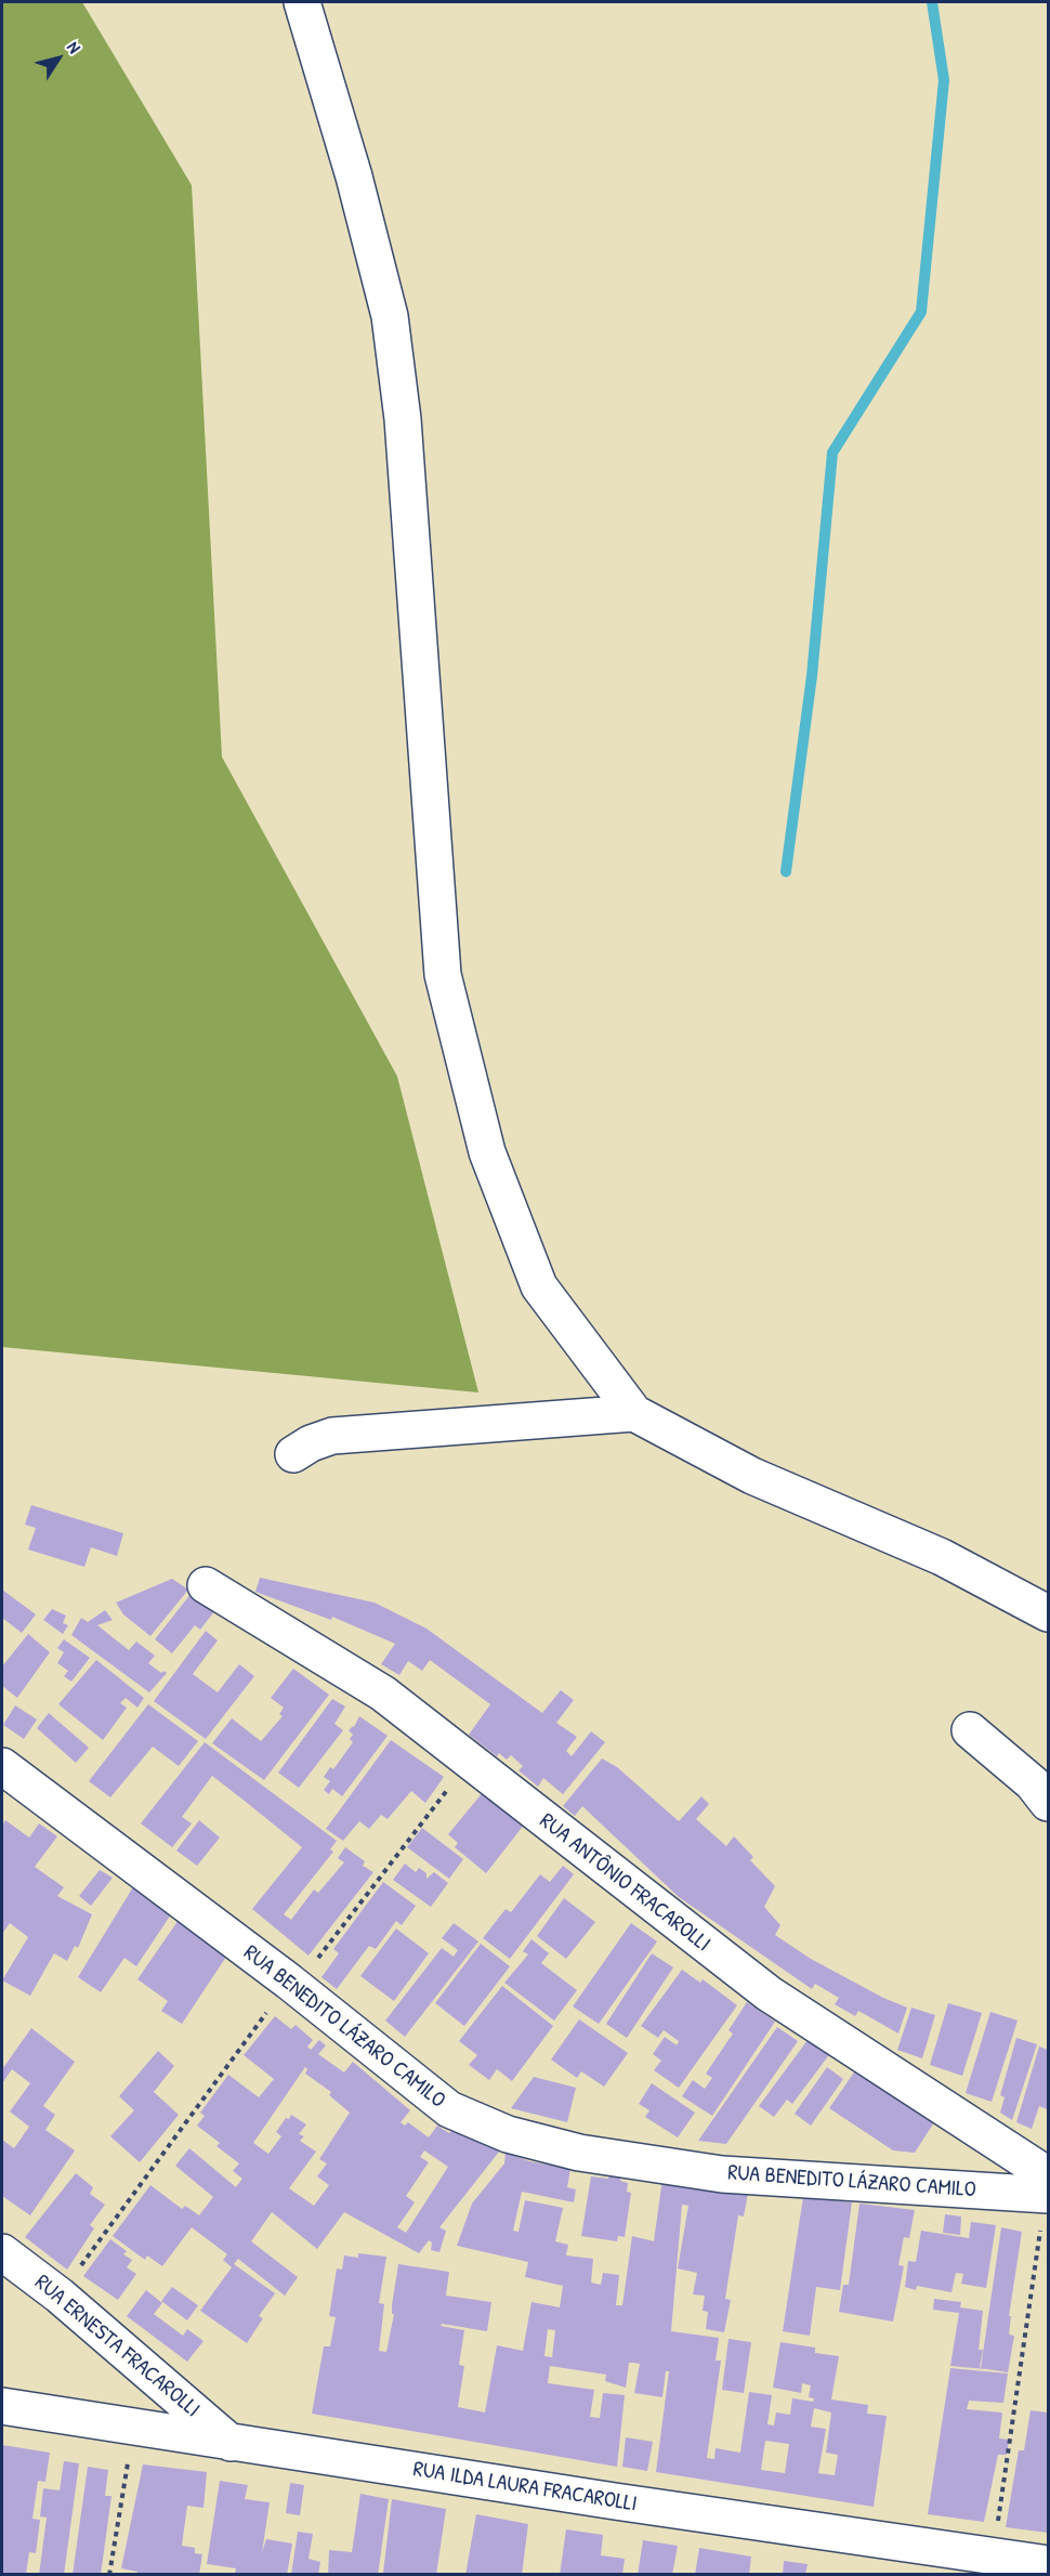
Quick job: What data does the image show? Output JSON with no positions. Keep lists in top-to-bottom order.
{
  "streets": {
    "street": [
      "RUA ANTÔNIO FRACAROLLI",
      "RUA BENEDITO LÁZARO CAMILO",
      "RUA ERNESTA FRACAROLLI",
      "RUA ILDA LAURA FRACAROLLI"
    ]
  },
  "crossings": [
    ["RUA ANTÔNIO FRACAROLLI", "RUA BENEDITO LÁZARO CAMILO"],
    ["RUA ERNESTA FRACAROLLI", "RUA ILDA LAURA FRACAROLLI"]
  ],
  "north": "top right"
}
